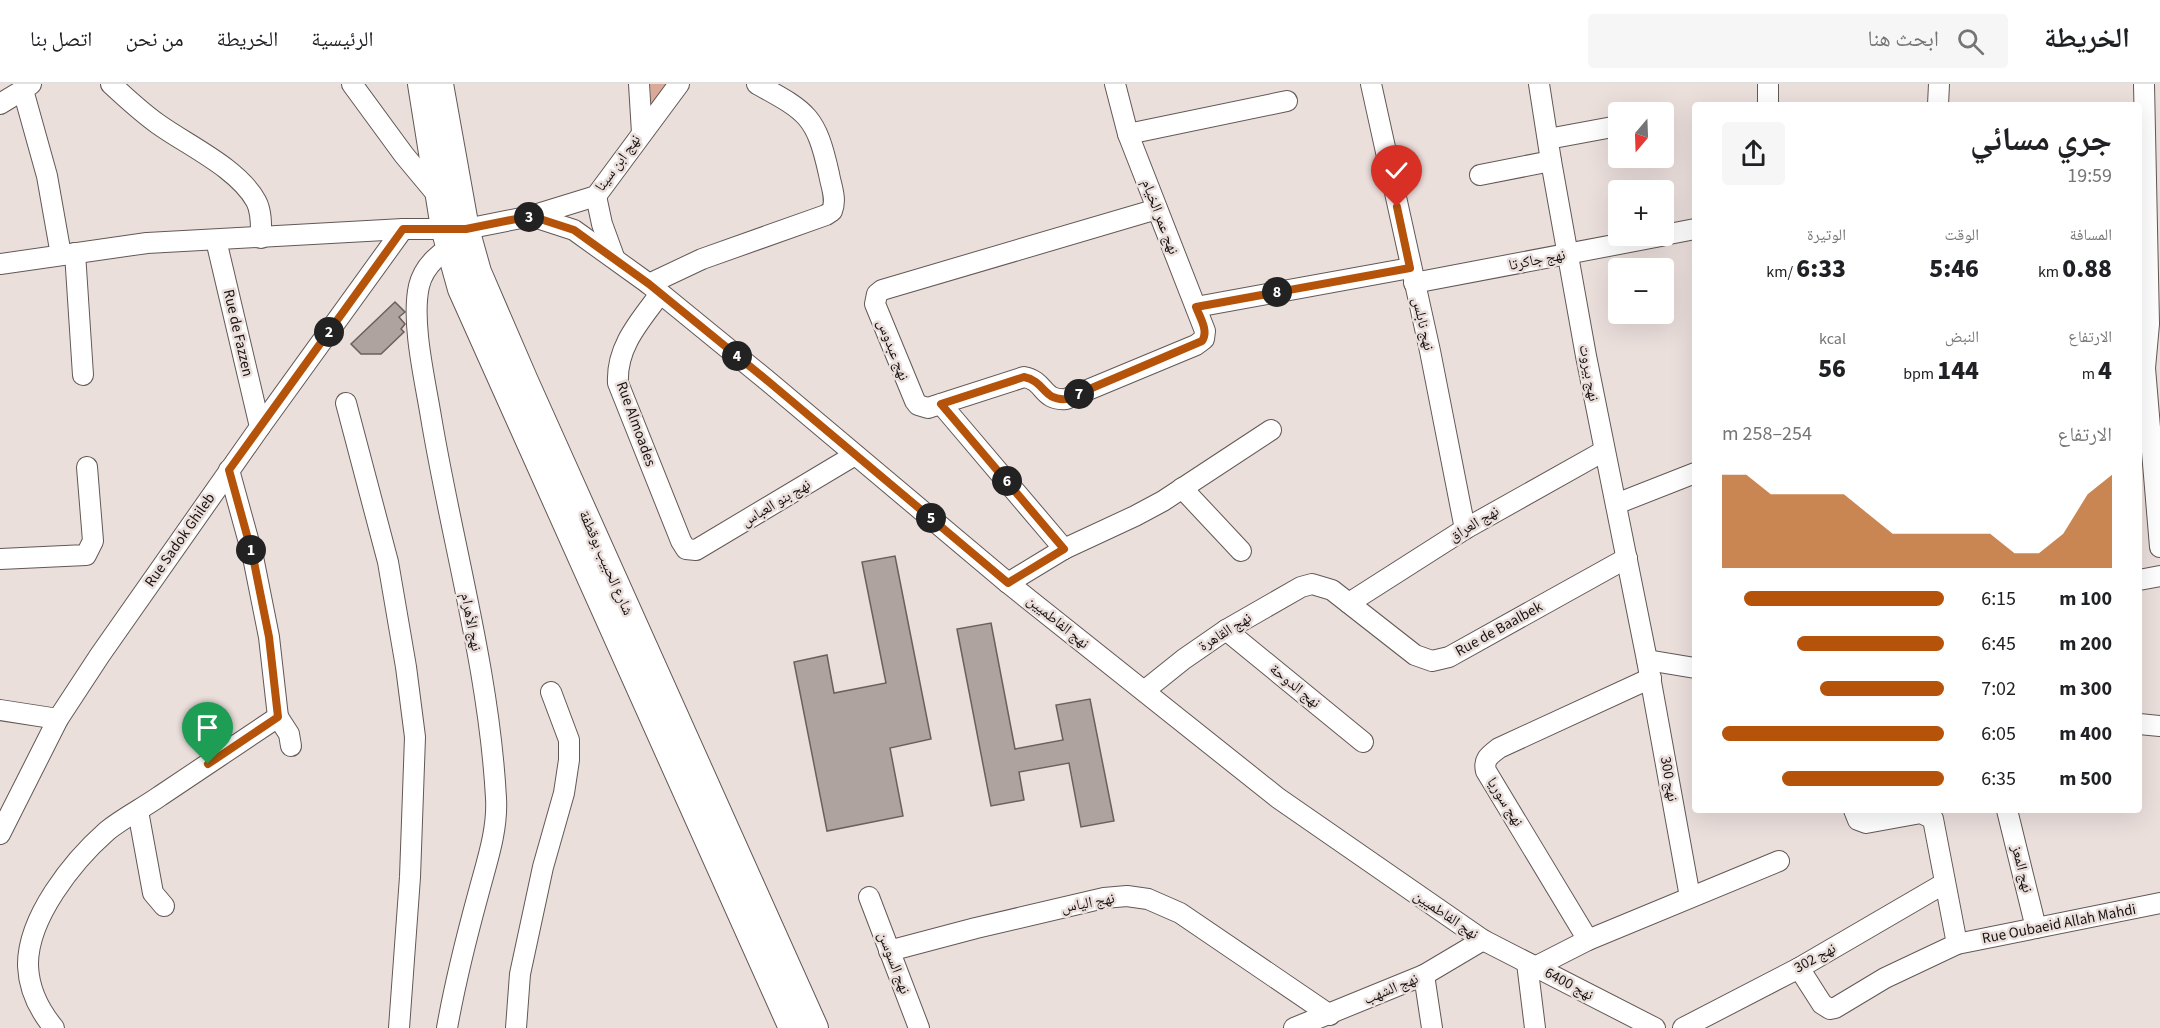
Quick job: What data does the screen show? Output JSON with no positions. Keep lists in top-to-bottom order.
{
  "streets": {
    "main road": ["شارع الحبيب بوقطفة"],
    "street": [
      "نهج ابن سينا",
      "نهج عمر الخيام",
      "نهج جاكرتا",
      "نهج نابلس",
      "Rue de Fazzen",
      "نهج عبدوس",
      "نهج بيروت",
      "Rue Almoades",
      "نهج بنو العباس",
      "نهج العراق",
      "Rue Sadok Ghileb",
      "نهج الأهرام",
      "نهج الفاطميين",
      "Rue de Baalbek",
      "نهج القاهرة",
      "نهج الدوحة",
      "نهج 300",
      "نهج سوريا",
      "نهج المعز",
      "نهج الياس",
      "Rue Oubaeid Allah Mahdi",
      "نهج 302",
      "نهج السوسن",
      "نهج 6400",
      "نهج الشهب"
    ]
  },
  "crossings": [
    ["نهج ابن سينا", "Rue de Fazzen"],
    ["نهج ابن سينا", "Rue Sadok Ghileb"],
    ["نهج ابن سينا", "شارع الحبيب بوقطفة"],
    ["نهج ابن سينا", "نهج الأهرام"],
    ["نهج ابن سينا", "نهج الفاطميين"],
    ["نهج عمر الخيام", "نهج جاكرتا"],
    ["نهج عمر الخيام", "نهج عبدوس"],
    ["نهج جاكرتا", "نهج نابلس"],
    ["نهج جاكرتا", "نهج بيروت"],
    ["نهج نابلس", "نهج العراق"],
    ["Rue de Fazzen", "Rue Sadok Ghileb"],
    ["نهج بيروت", "نهج العراق"],
    ["نهج بيروت", "Rue de Baalbek"],
    ["نهج بيروت", "نهج 300"],
    ["نهج بيروت", "نهج سوريا"],
    ["Rue Almoades", "نهج بنو العباس"],
    ["Rue Almoades", "نهج الفاطميين"],
    ["نهج بنو العباس", "نهج الفاطميين"],
    ["نهج العراق", "Rue de Baalbek"],
    ["شارع الحبيب بوقطفة", "نهج الأهرام"],
    ["نهج الفاطميين", "نهج القاهرة"],
    ["نهج الفاطميين", "نهج 6400"],
    ["نهج الفاطميين", "نهج الشهب"],
    ["Rue de Baalbek", "نهج القاهرة"],
    ["نهج القاهرة", "نهج الدوحة"],
    ["نهج 300", "نهج سوريا"],
    ["نهج المعز", "Rue Oubaeid Allah Mahdi"],
    ["نهج الياس", "نهج السوسن"],
    ["نهج الياس", "نهج الشهب"],
    ["Rue Oubaeid Allah Mahdi", "نهج 302"],
    ["نهج 6400", "نهج الشهب"]
  ],
  "north": "bottom",
  "page": {
    "header": "الخريطة",
    "search": "ابحث هنا",
    "nav": [
      "الرئيسية",
      "الخريطة",
      "من نحن",
      "اتصل بنا"
    ],
    "map_buttons": ["+", "−"],
    "heading": ["جري مسائي", "19:59"],
    "pins": [
      "3",
      "8",
      "2",
      "4",
      "7",
      "6",
      "5",
      "1"
    ],
    "stats": [
      ["المسافة", "0.88 km"],
      ["الوقت", "5:46"],
      ["الوتيرة", "6:33 /km"],
      ["الارتفاع", "4 m"],
      ["النبض", "144 bpm"],
      ["kcal", "56"]
    ],
    "chart": ["الارتفاع", "254–258 m"],
    "list": [
      {
        "name": "100 m",
        "note": "6:15"
      },
      {
        "name": "200 m",
        "note": "6:45"
      },
      {
        "name": "300 m",
        "note": "7:02"
      },
      {
        "name": "400 m",
        "note": "6:05"
      },
      {
        "name": "500 m",
        "note": "6:35"
      }
    ]
  }
}
